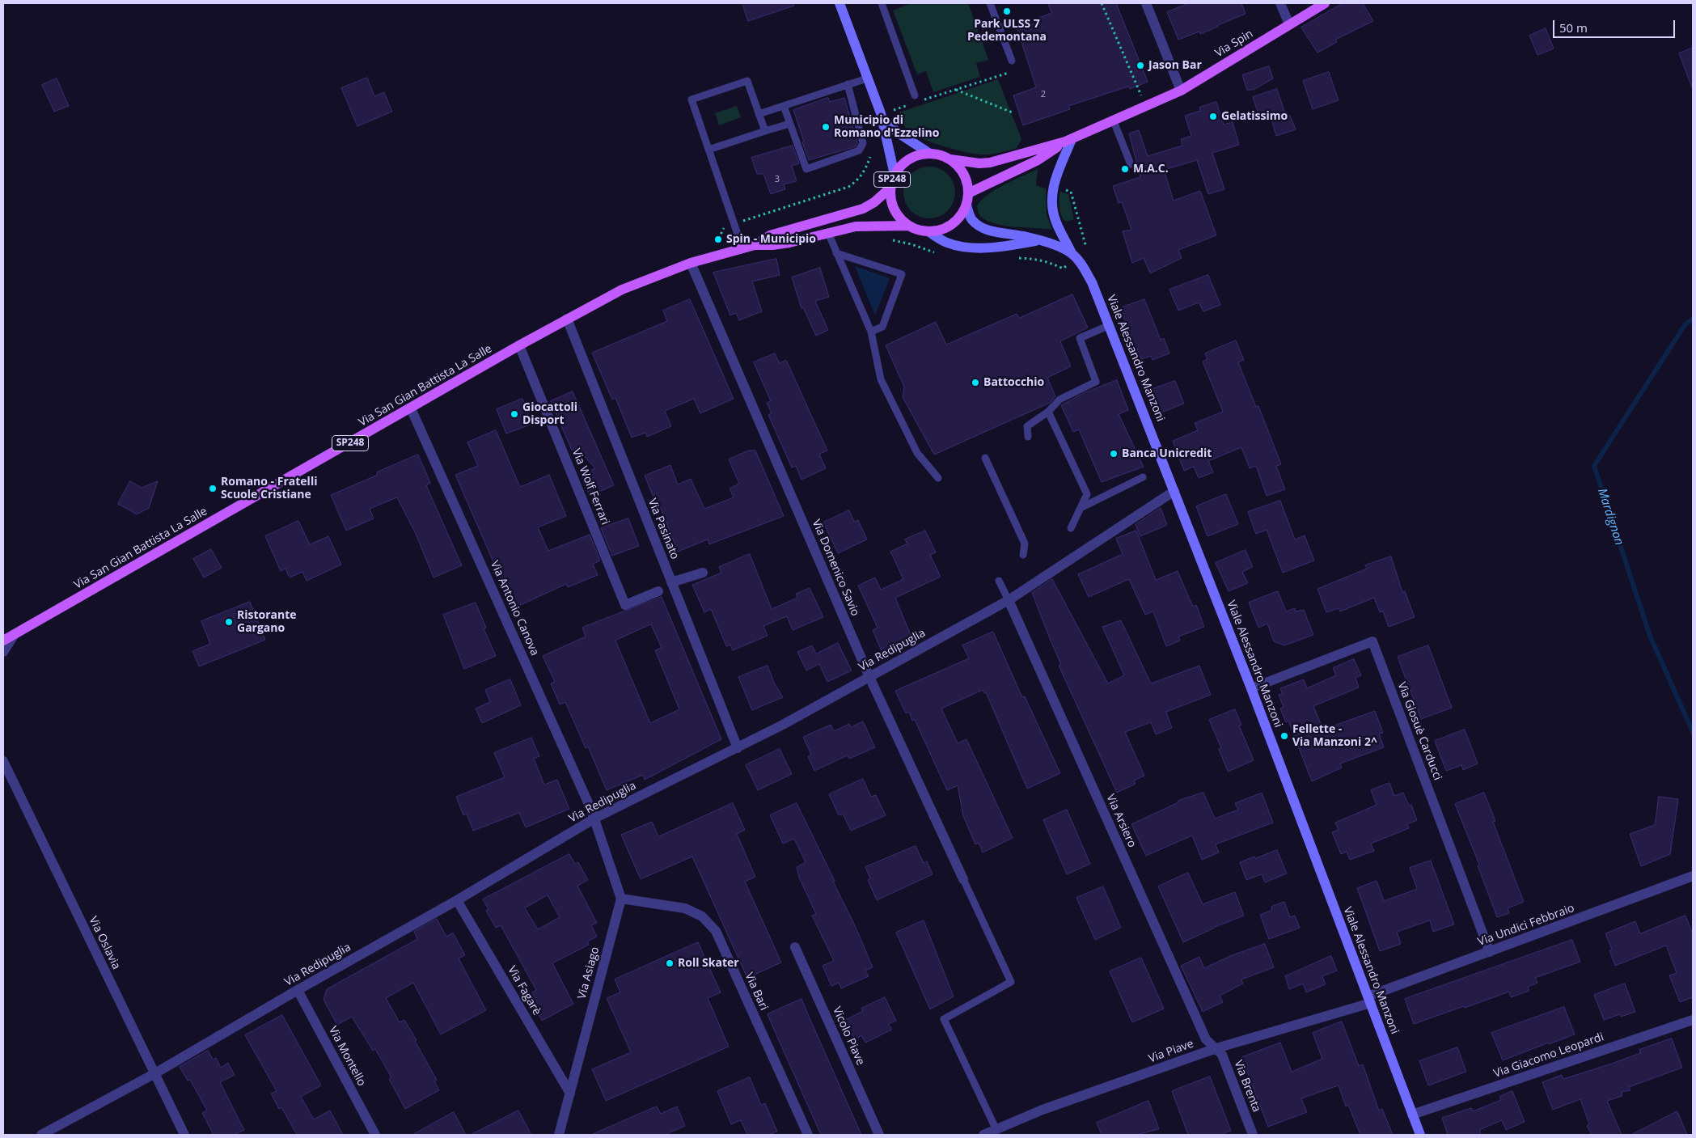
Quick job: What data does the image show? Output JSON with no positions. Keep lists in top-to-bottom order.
{
  "streets": {
    "main road": [
      "Via Spin",
      "SP248",
      "Viale Alessandro Manzoni",
      "Via San Gian Battista La Salle"
    ],
    "street": [
      "Via Wolf Ferrari",
      "Via Pasinato",
      "Via Domenico Savio",
      "Via Antonio Canova",
      "Via Redipuglia",
      "Via Giosuè Carducci",
      "Via Arsiero",
      "Via Undici Febbraio",
      "Via Oslavia",
      "Via Asiago",
      "Via Fagarè",
      "Via Bari",
      "Vicolo Piave",
      "Via Piave",
      "Via Giacomo Leopardi",
      "Via Montello",
      "Via Brenta"
    ]
  },
  "crossings": [
    ["Via Spin", "SP248"],
    ["Via Spin", "Viale Alessandro Manzoni"],
    ["Via Spin", "Via San Gian Battista La Salle"],
    ["SP248", "Viale Alessandro Manzoni"],
    ["SP248", "Via San Gian Battista La Salle"],
    ["Viale Alessandro Manzoni", "Via San Gian Battista La Salle"],
    ["Viale Alessandro Manzoni", "Via Redipuglia"],
    ["Viale Alessandro Manzoni", "Via Giosuè Carducci"],
    ["Viale Alessandro Manzoni", "Via Undici Febbraio"],
    ["Viale Alessandro Manzoni", "Via Piave"],
    ["Viale Alessandro Manzoni", "Via Giacomo Leopardi"],
    ["Via San Gian Battista La Salle", "Via Wolf Ferrari"],
    ["Via San Gian Battista La Salle", "Via Pasinato"],
    ["Via San Gian Battista La Salle", "Via Domenico Savio"],
    ["Via San Gian Battista La Salle", "Via Antonio Canova"],
    ["Via Pasinato", "Via Redipuglia"],
    ["Via Domenico Savio", "Via Redipuglia"],
    ["Via Antonio Canova", "Via Redipuglia"],
    ["Via Redipuglia", "Via Arsiero"],
    ["Via Redipuglia", "Via Oslavia"],
    ["Via Redipuglia", "Via Fagarè"],
    ["Via Redipuglia", "Via Montello"],
    ["Via Giosuè Carducci", "Via Undici Febbraio"],
    ["Via Arsiero", "Via Piave"],
    ["Via Arsiero", "Via Brenta"],
    ["Via Undici Febbraio", "Via Piave"],
    ["Via Asiago", "Via Fagarè"],
    ["Via Asiago", "Via Bari"],
    ["Via Piave", "Via Brenta"]
  ],
  "water": ["Mardignon"],
  "places": [
    "Park ULSS 7 Pedemontana",
    "Jason Bar",
    "Gelatissimo",
    "Municipio di Romano d'Ezzelino",
    "M.A.C.",
    "Spin - Municipio",
    "Battocchio",
    "Giocattoli Disport",
    "Banca Unicredit",
    "Romano - Fratelli Scuole Cristiane",
    "Ristorante Gargano",
    "Fellette - Via Manzoni 2^",
    "Roll Skater"
  ],
  "house_numbers": ["2", "3"],
  "scale_bar": "50 m"
}
